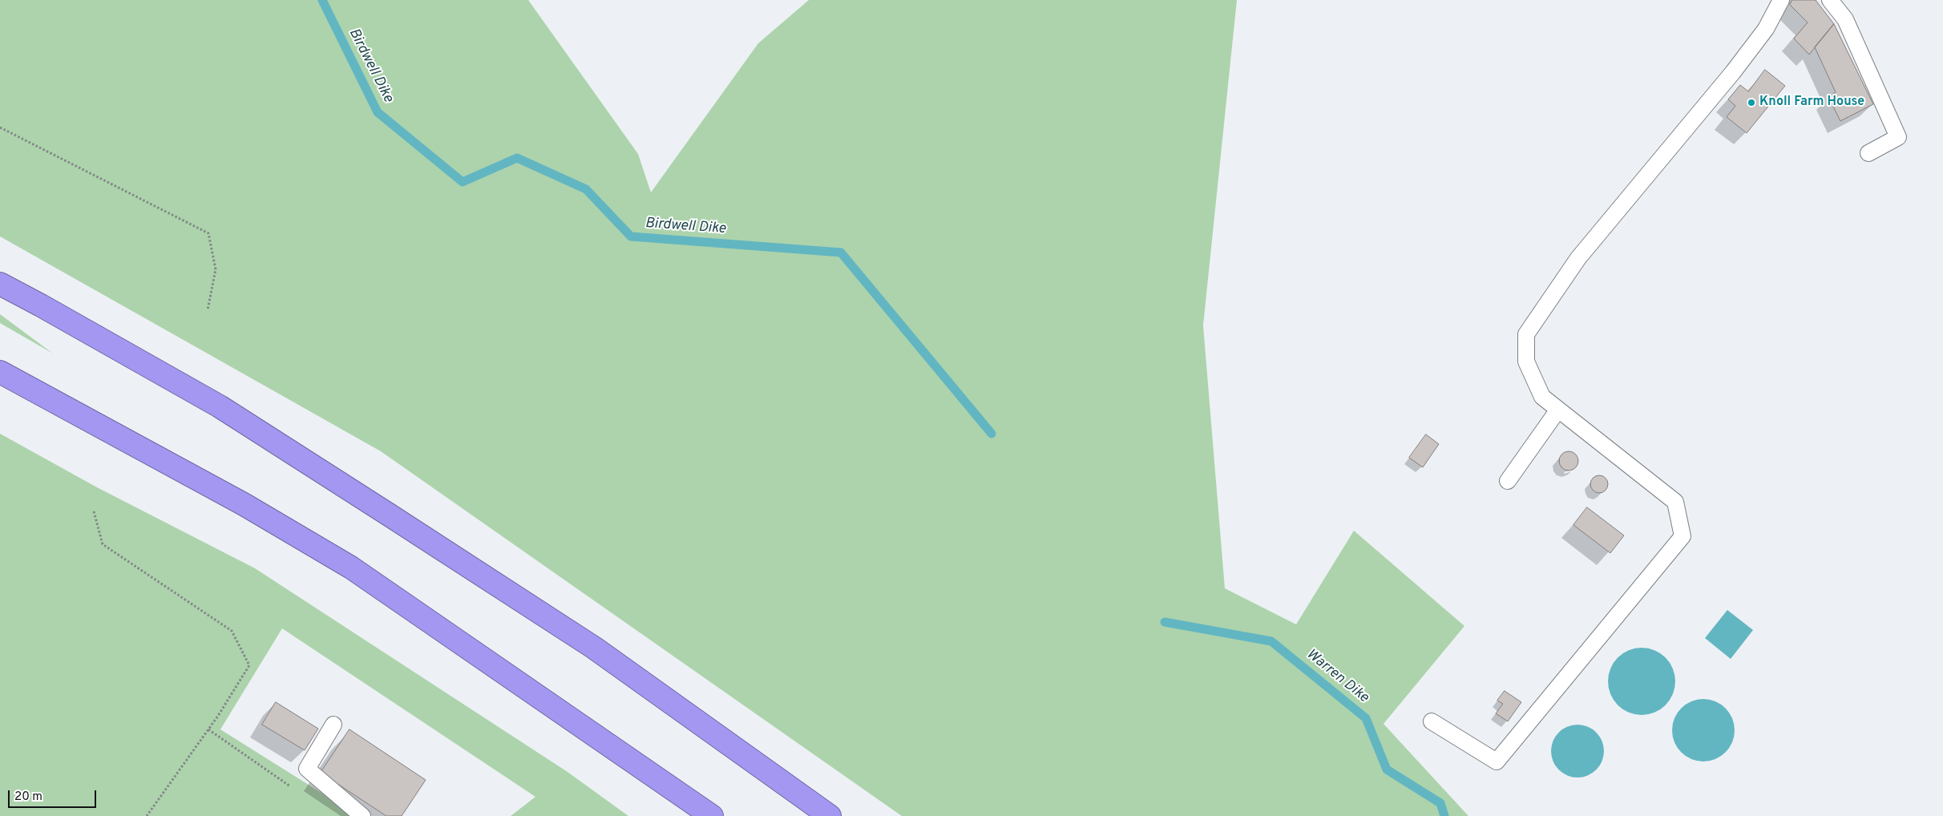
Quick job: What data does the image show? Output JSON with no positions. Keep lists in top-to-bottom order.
{
  "water": ["Birdwell Dike", "Warren Dike"],
  "places": ["Knoll Farm House"],
  "scale_bar": "20 m"
}
